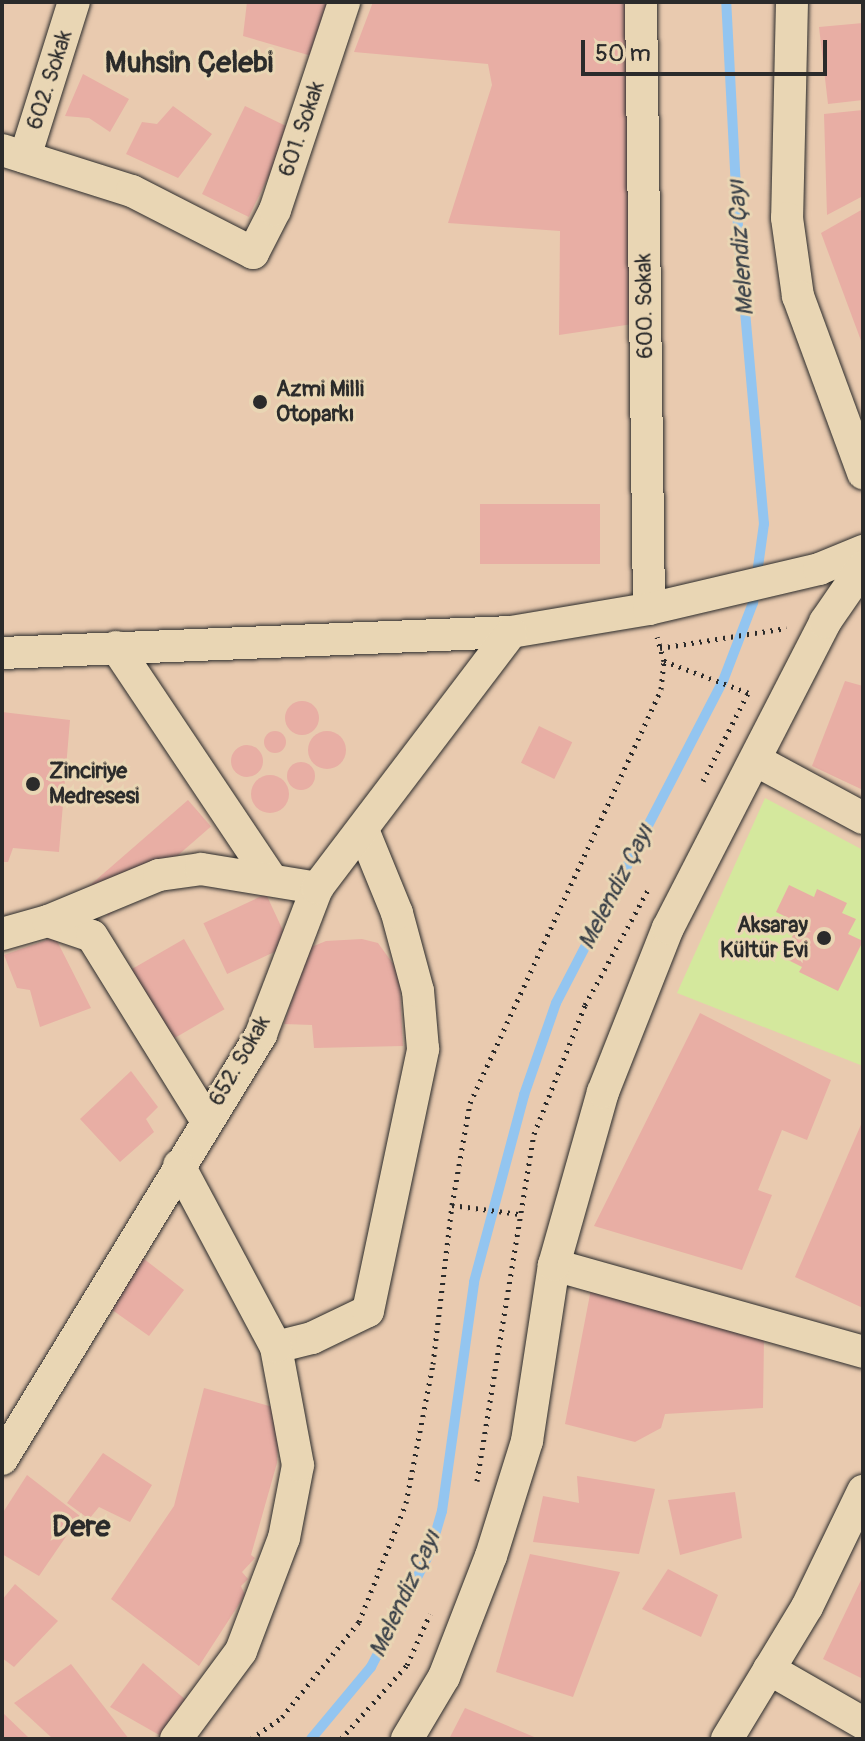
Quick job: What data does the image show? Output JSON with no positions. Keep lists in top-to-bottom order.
{
  "streets": {
    "street": [
      "602. Sokak",
      "601. Sokak",
      "600. Sokak",
      "652. Sokak"
    ]
  },
  "crossings": [
    ["602. Sokak", "601. Sokak"]
  ],
  "districts": ["Muhsin Çelebi", "Dere"],
  "water": ["Melendiz Çayı"],
  "places": ["Azmi Milli Otoparkı", "Zinciriye Medresesi", "Aksaray Kültür Evi"],
  "scale_bar": "50 m"
}
